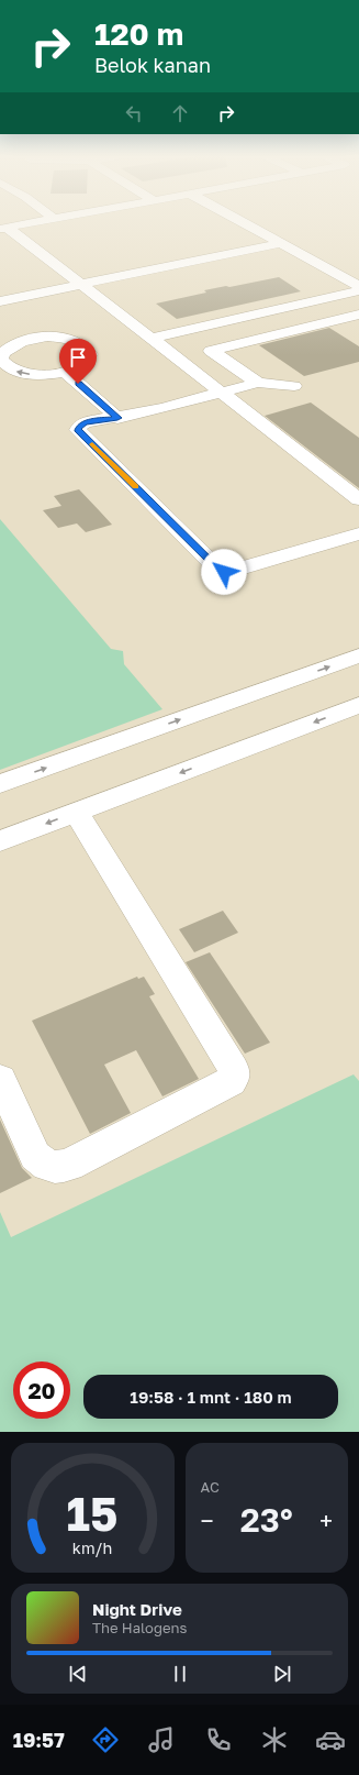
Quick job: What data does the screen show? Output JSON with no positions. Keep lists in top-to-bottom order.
{
  "page": {
    "turn": ["120 m", "Belok kanan"],
    "limit": "20",
    "trip": "19:58 · 1 mnt · 180 m",
    "tile": "AC",
    "heat": ["−", "23°", "+"],
    "song": ["Night Drive", "The Halogens"],
    "tabs": "19:57",
    "gauge": ["15", "km/h"]
  }
}
